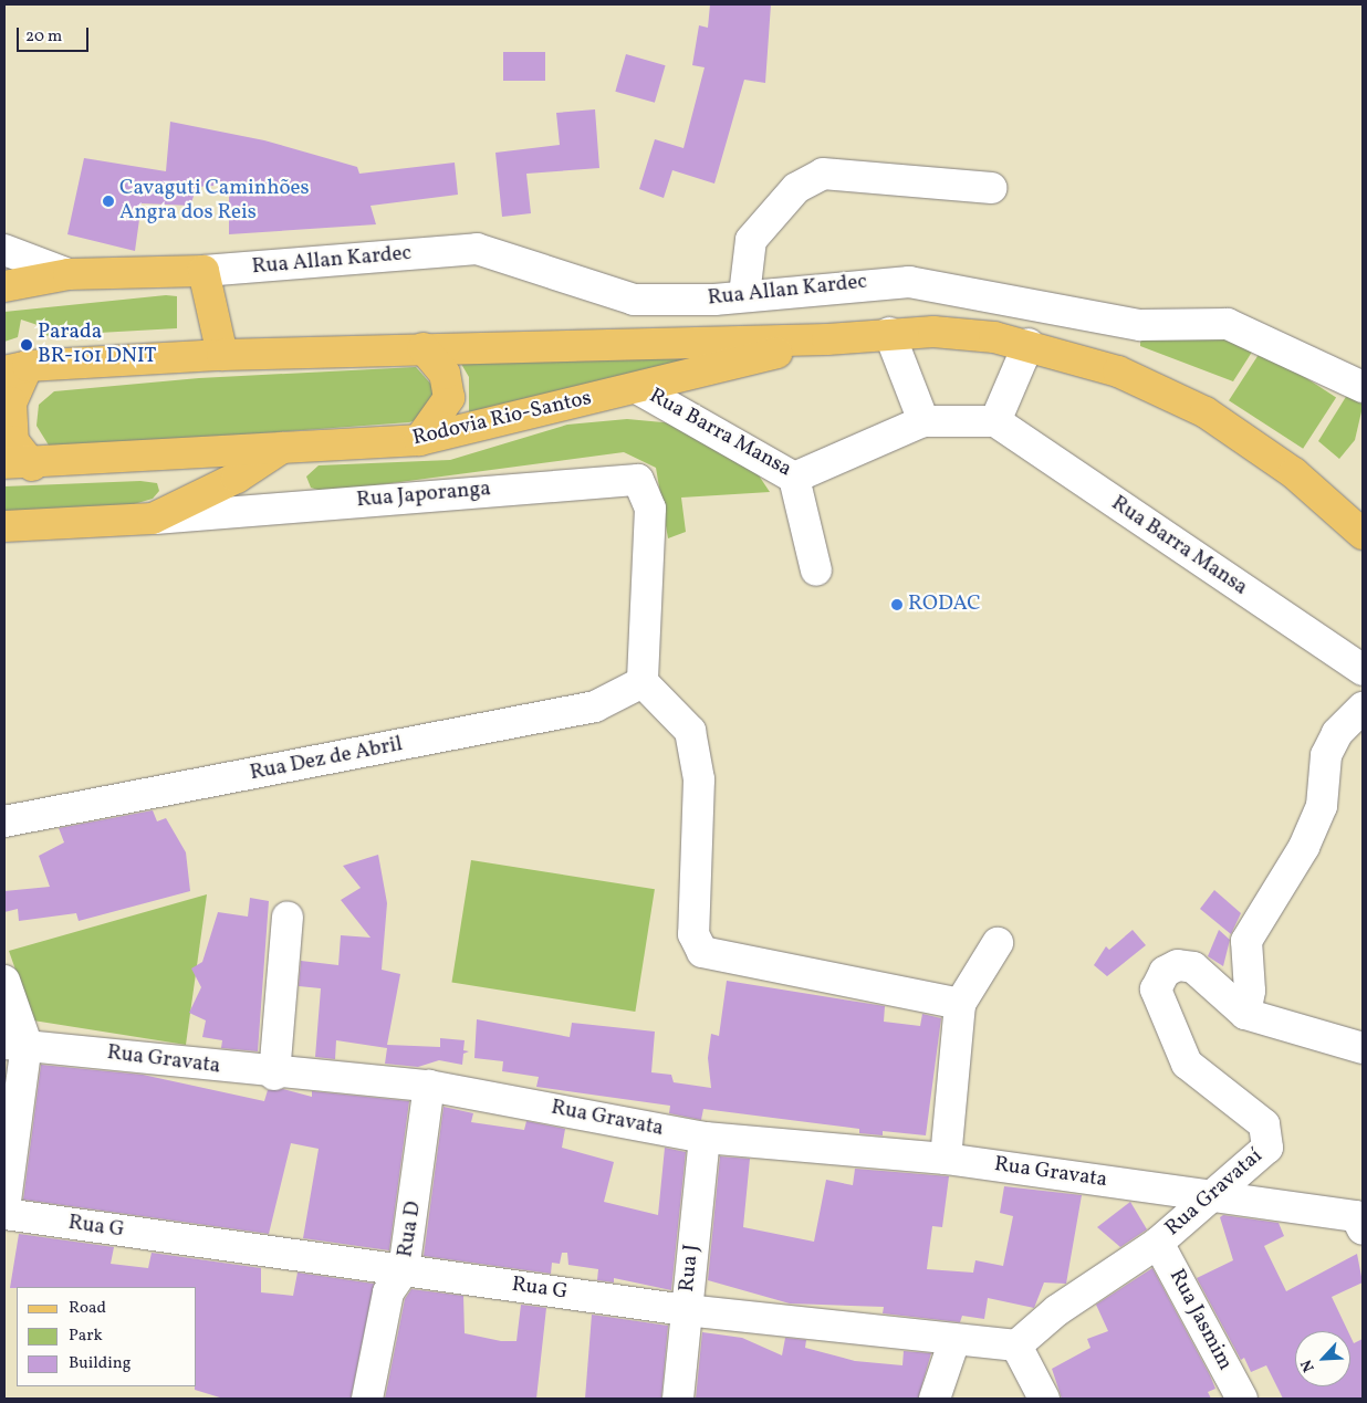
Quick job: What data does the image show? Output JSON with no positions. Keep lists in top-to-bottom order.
{
  "streets": {
    "main road": ["Rodovia Rio-Santos", "Rua Japoranga"],
    "street": [
      "Rua Allan Kardec",
      "Rua Barra Mansa",
      "Rua Dez de Abril",
      "Rua Gravata",
      "Rua Gravataí",
      "Rua G",
      "Rua D",
      "Rua J",
      "Rua Jasmim"
    ]
  },
  "crossings": [
    ["Rodovia Rio-Santos", "Rua Barra Mansa"],
    ["Rua Japoranga", "Rua Dez de Abril"],
    ["Rua Gravata", "Rua Gravataí"],
    ["Rua Gravata", "Rua D"],
    ["Rua Gravata", "Rua J"],
    ["Rua Gravataí", "Rua G"],
    ["Rua Gravataí", "Rua Jasmim"],
    ["Rua G", "Rua D"],
    ["Rua G", "Rua J"]
  ],
  "places": ["Cavaguti Caminhões Angra dos Reis", "Parada BR-101 DNIT", "RODAC"],
  "legend": ["Road", "Park", "Building"],
  "scale_bar": "20 m",
  "north": "bottom left"
}
